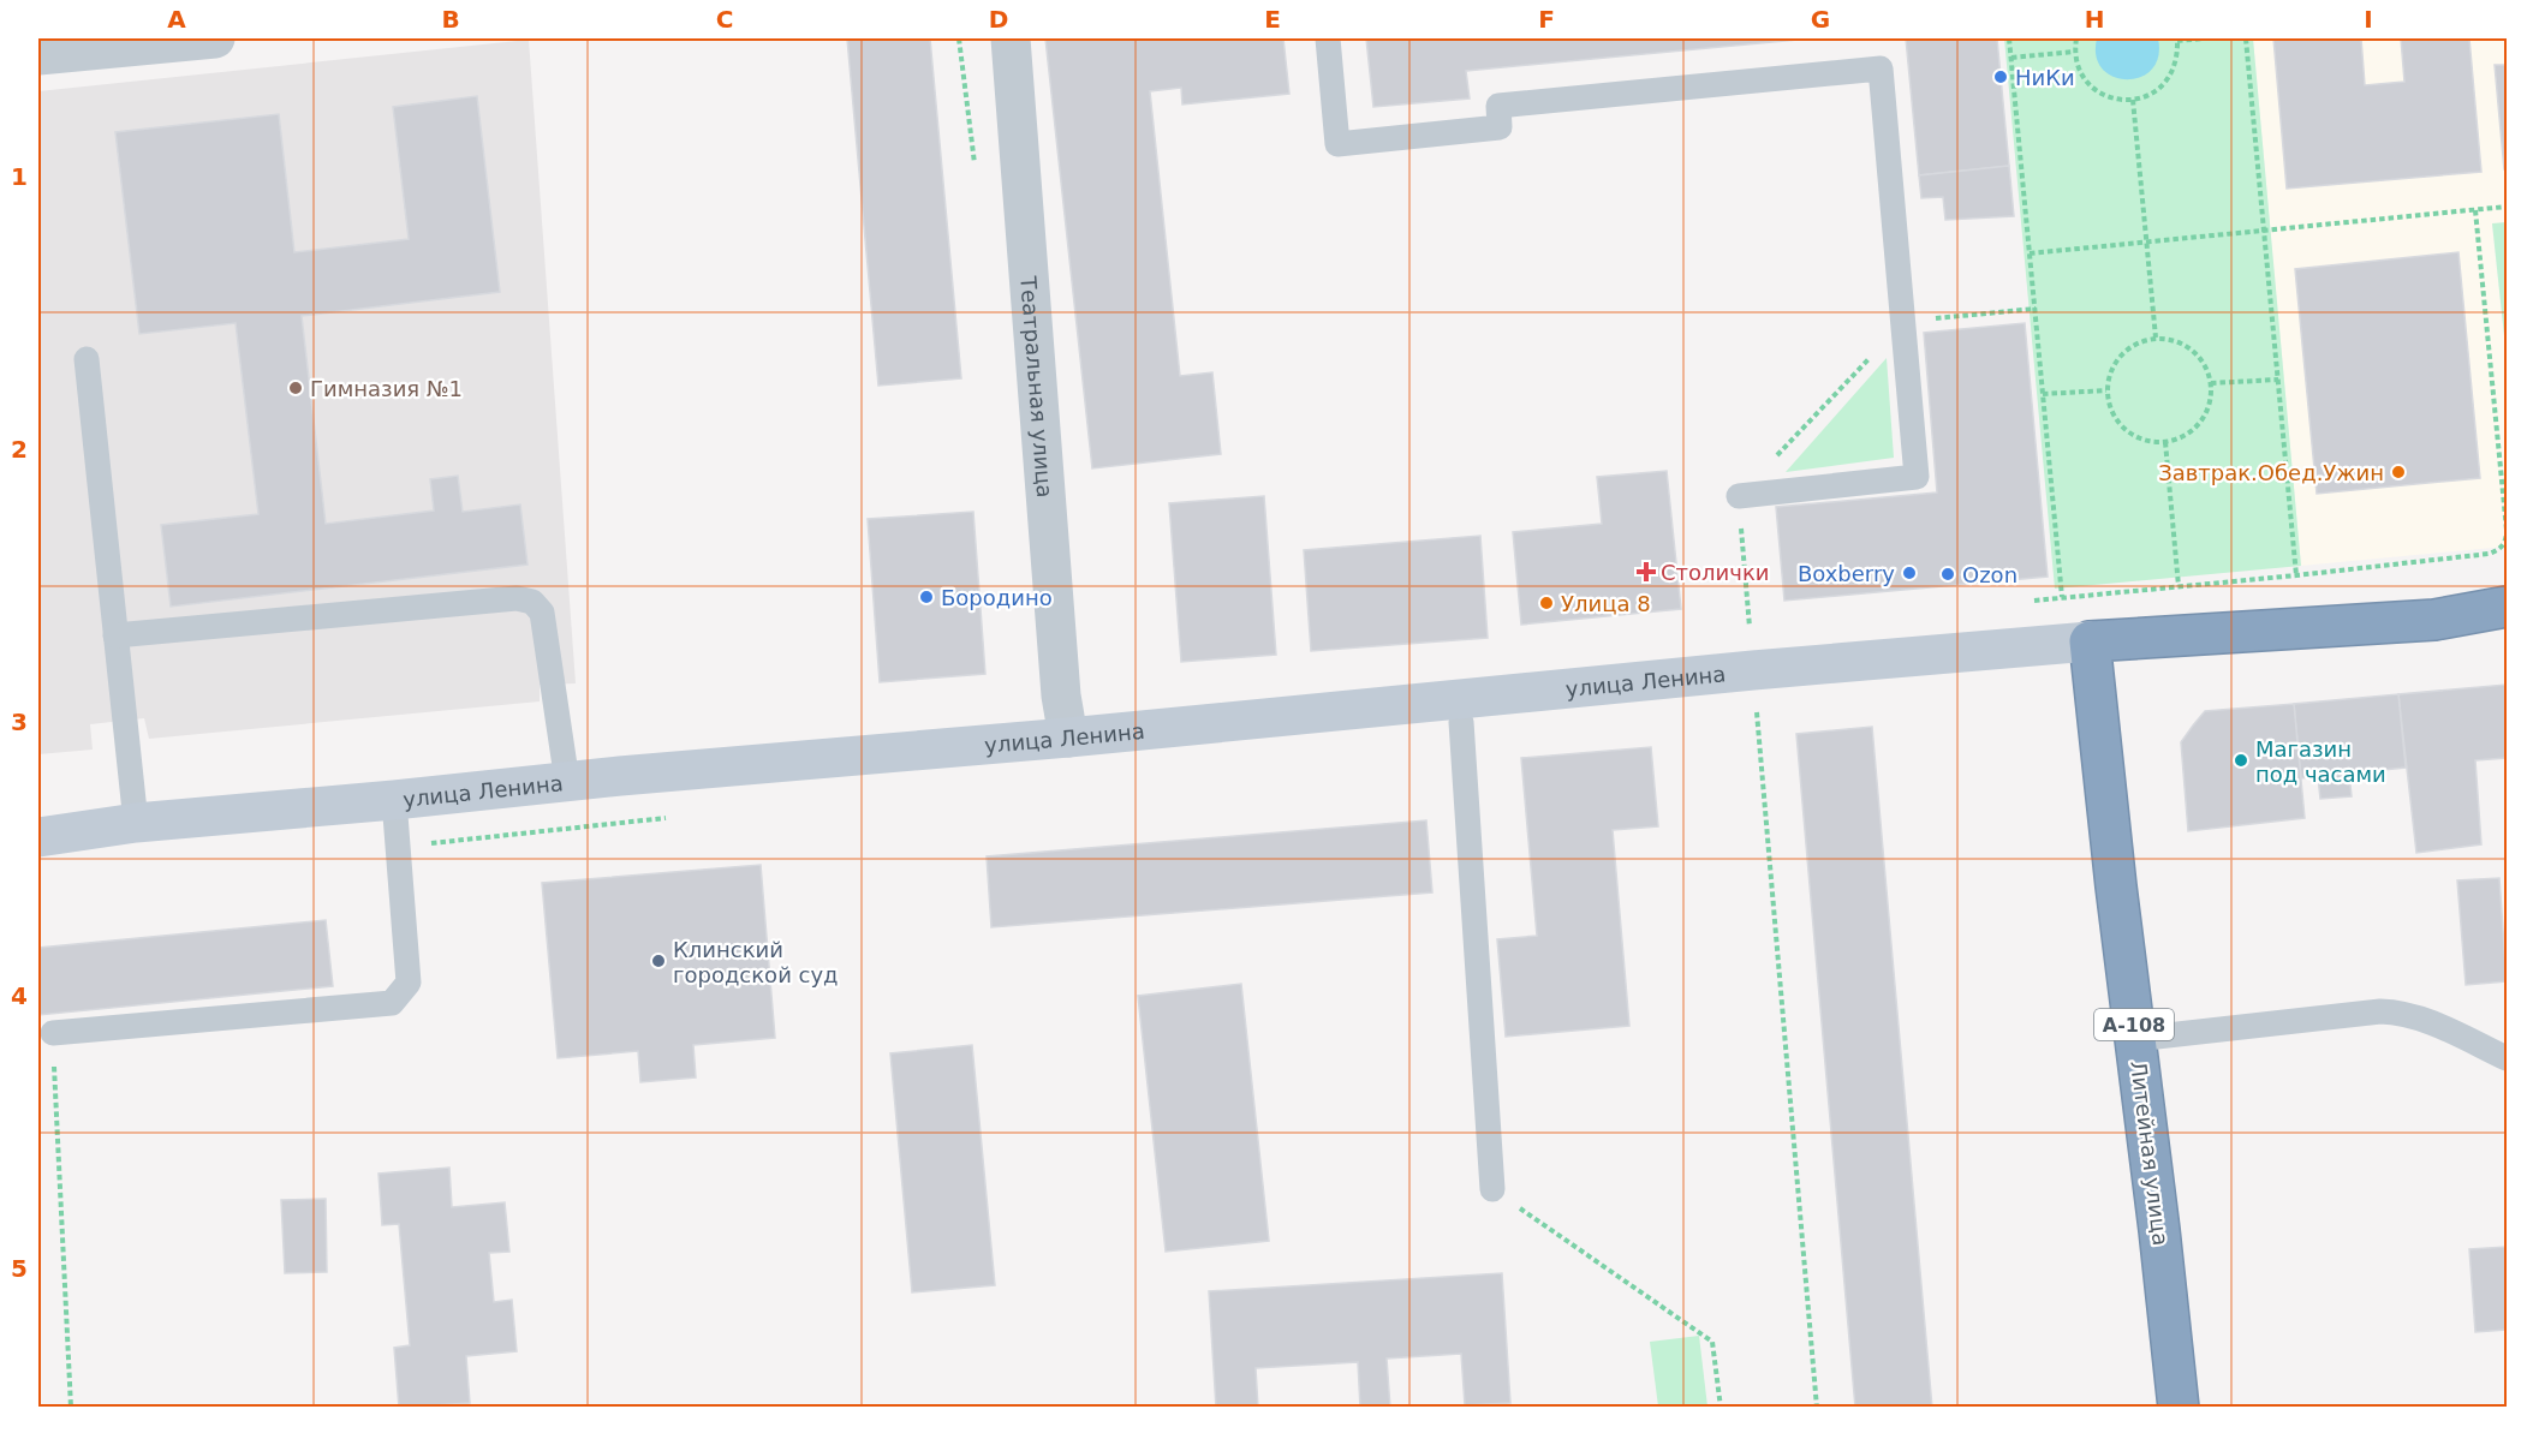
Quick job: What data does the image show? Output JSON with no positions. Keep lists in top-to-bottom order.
{
  "streets": {
    "highway": ["А-108", "Литейная улица"],
    "street": ["Театральная улица", "улица Ленина"]
  },
  "crossings": [
    ["Театральная улица", "улица Ленина"],
    ["улица Ленина", "Литейная улица"]
  ],
  "places": {
    "other": [
      "НиКи",
      "Гимназия №1",
      "Завтрак.Обед.Ужин",
      "Boxberry",
      "Ozon",
      "Бородино",
      "Улица 8",
      "Магазин под часами",
      "Клинский городской суд"
    ],
    "health": ["Столички"]
  },
  "grid": {
    "columns": [
      "A",
      "B",
      "C",
      "D",
      "E",
      "F",
      "G",
      "H",
      "I"
    ],
    "rows": [
      "1",
      "2",
      "3",
      "4",
      "5"
    ]
  }
}
